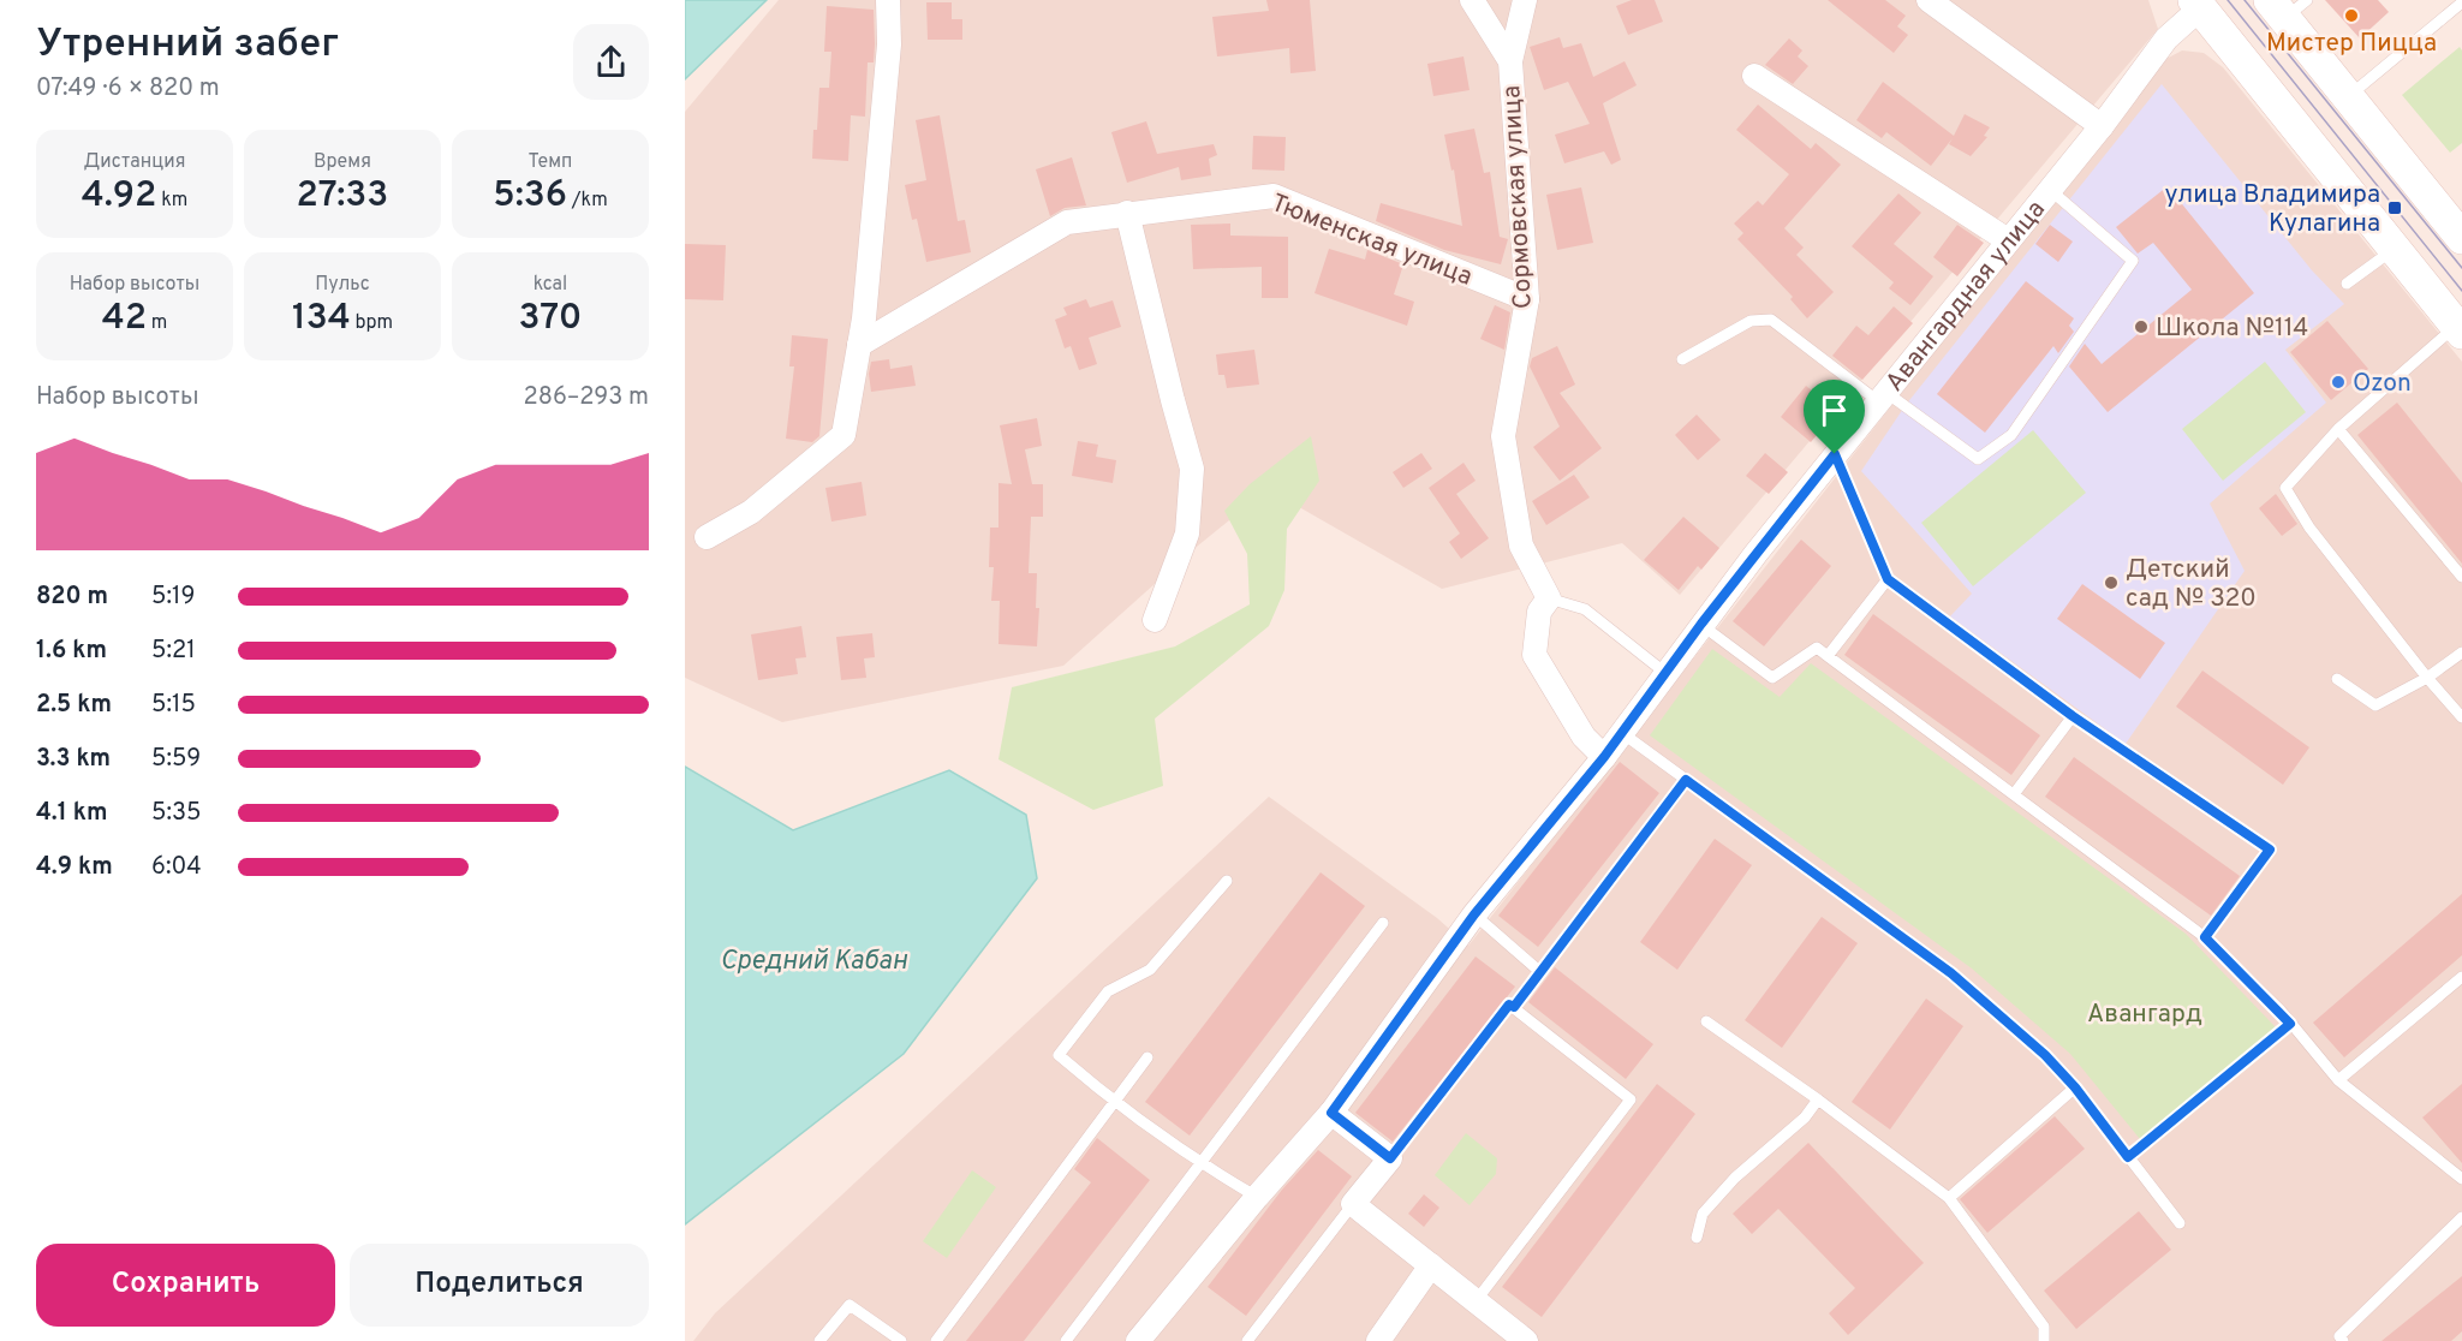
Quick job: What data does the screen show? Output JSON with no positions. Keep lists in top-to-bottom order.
{
  "streets": {
    "street": ["Сормовская улица", "Тюменская улица", "Авангардная улица"]
  },
  "crossings": [
    ["Сормовская улица", "Тюменская улица"]
  ],
  "water": ["Средний Кабан"],
  "parks": ["Авангард"],
  "places": {
    "other": [
      "Мистер Пицца",
      "Школа №114",
      "Ozon",
      "Детский сад № 320"
    ],
    "transit": ["улица Владимира Кулагина"]
  },
  "page": {
    "heading": ["Утренний забег", "07:49 · 6 × 820 m"],
    "stats": [
      ["Дистанция", "4.92 km"],
      ["Время", "27:33"],
      ["Темп", "5:36 /km"],
      ["Набор высоты", "42 m"],
      ["Пульс", "134 bpm"],
      ["kcal", "370"]
    ],
    "chart": ["Набор высоты", "286–293 m"],
    "list": [
      {
        "name": "820 m",
        "note": "5:19"
      },
      {
        "name": "1.6 km",
        "note": "5:21"
      },
      {
        "name": "2.5 km",
        "note": "5:15"
      },
      {
        "name": "3.3 km",
        "note": "5:59"
      },
      {
        "name": "4.1 km",
        "note": "5:35"
      },
      {
        "name": "4.9 km",
        "note": "6:04"
      }
    ],
    "buttons": ["Сохранить", "Поделиться"]
  }
}
